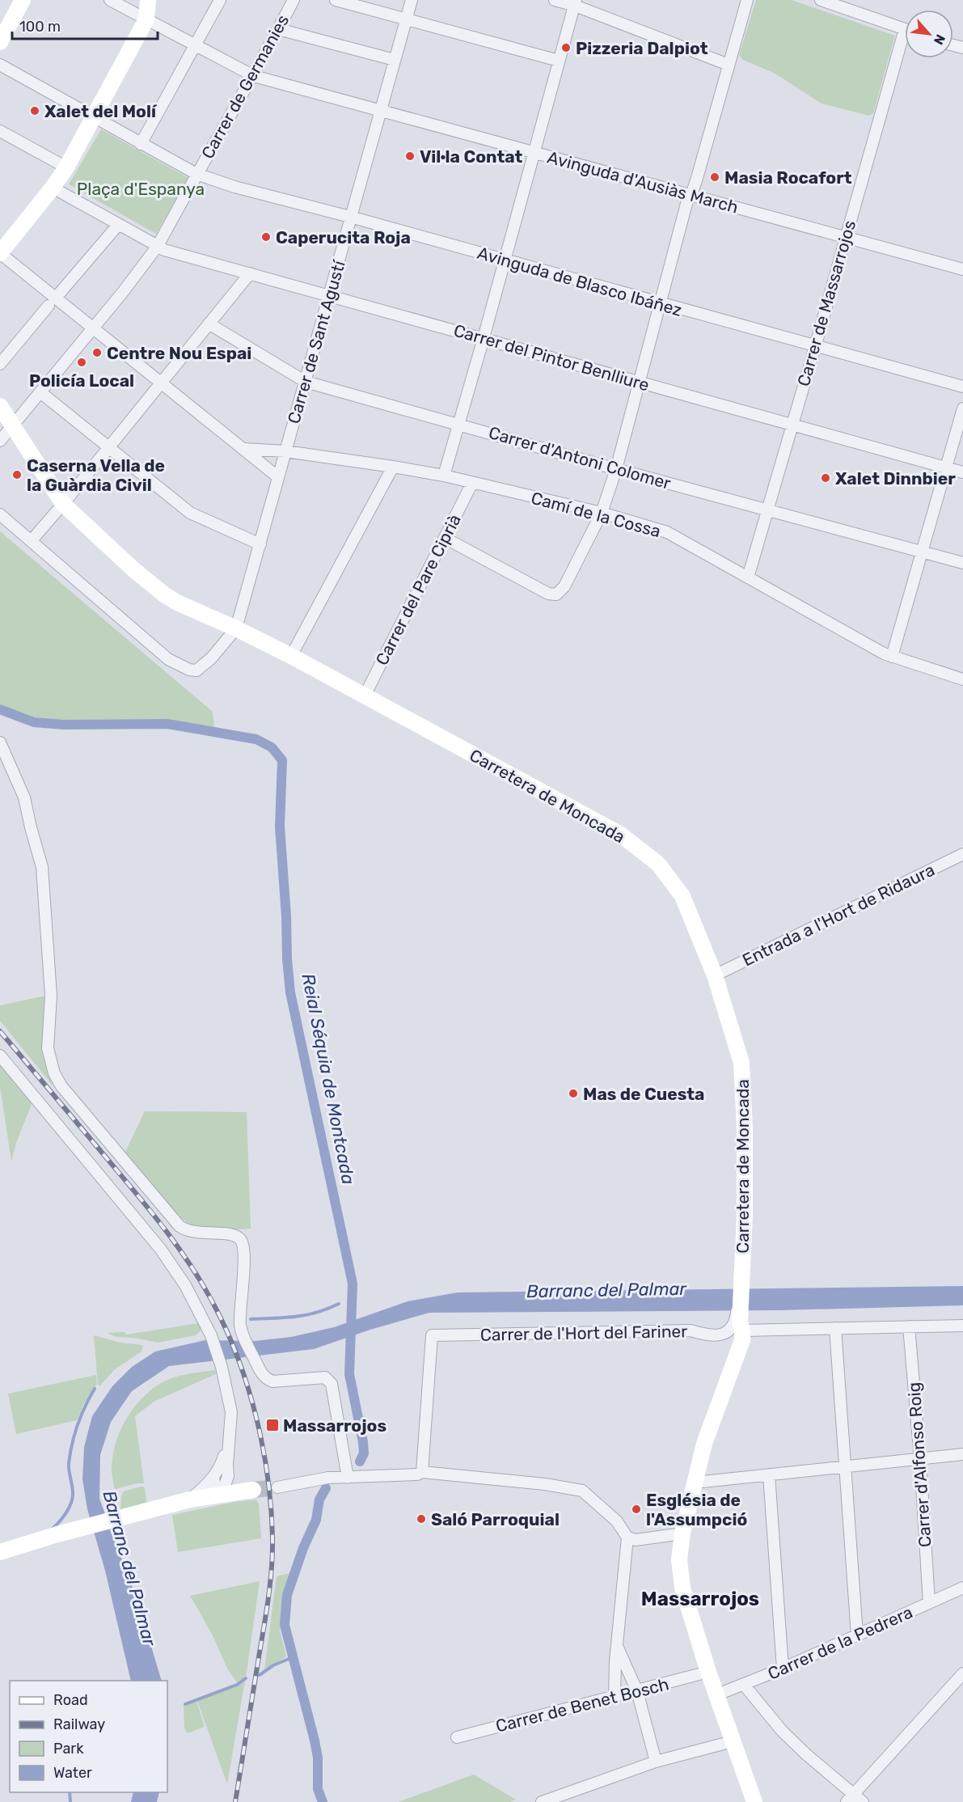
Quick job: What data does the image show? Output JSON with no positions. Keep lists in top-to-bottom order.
{
  "streets": {
    "street": [
      "Carrer de Germanies",
      "Avinguda d'Ausiàs March",
      "Avinguda de Blasco Ibáñez",
      "Carrer de Massarrojos",
      "Carrer de Sant Agustí",
      "Carrer del Pintor Benlliure",
      "Carrer d'Antoni Colomer",
      "Camí de la Cossa",
      "Carrer del Pare Ciprià",
      "Carretera de Moncada",
      "Entrada a l'Hort de Ridaura",
      "Carrer de l'Hort del Fariner",
      "Carrer d'Alfonso Roig",
      "Carrer de la Pedrera",
      "Carrer de Benet Bosch"
    ]
  },
  "crossings": [
    ["Carrer de Germanies", "Avinguda d'Ausiàs March"],
    ["Carrer de Germanies", "Avinguda de Blasco Ibáñez"],
    ["Avinguda d'Ausiàs March", "Carrer de Massarrojos"],
    ["Avinguda d'Ausiàs March", "Carrer de Sant Agustí"],
    ["Avinguda de Blasco Ibáñez", "Carrer de Massarrojos"],
    ["Avinguda de Blasco Ibáñez", "Carrer de Sant Agustí"],
    ["Carrer de Massarrojos", "Carrer del Pintor Benlliure"],
    ["Carrer de Massarrojos", "Carrer d'Antoni Colomer"],
    ["Carrer de Massarrojos", "Camí de la Cossa"],
    ["Carrer de Sant Agustí", "Carrer del Pintor Benlliure"],
    ["Carrer de Sant Agustí", "Carrer d'Antoni Colomer"],
    ["Carrer de Sant Agustí", "Camí de la Cossa"],
    ["Carrer de Sant Agustí", "Carretera de Moncada"],
    ["Camí de la Cossa", "Carrer del Pare Ciprià"],
    ["Carrer del Pare Ciprià", "Carretera de Moncada"],
    ["Carretera de Moncada", "Entrada a l'Hort de Ridaura"],
    ["Carretera de Moncada", "Carrer de l'Hort del Fariner"],
    ["Carretera de Moncada", "Carrer de la Pedrera"],
    ["Carretera de Moncada", "Carrer de Benet Bosch"],
    ["Carrer d'Alfonso Roig", "Carrer de la Pedrera"]
  ],
  "districts": ["Massarrojos"],
  "water": ["Reial Séquia de Montcada", "Barranc del Palmar"],
  "parks": ["Plaça d'Espanya"],
  "places": {
    "other": [
      "Pizzeria Dalpiot",
      "Xalet del Molí",
      "Vil·la Contat",
      "Masia Rocafort",
      "Caperucita Roja",
      "Centre Nou Espai",
      "Policía Local",
      "Caserna Vella de la Guàrdia Civil",
      "Xalet Dinnbier",
      "Mas de Cuesta",
      "Església de l'Assumpció",
      "Saló Parroquial"
    ],
    "transit": ["Massarrojos"]
  },
  "legend": [
    "Road",
    "Railway",
    "Park",
    "Water"
  ],
  "scale_bar": "100 m",
  "north": "bottom right"
}
